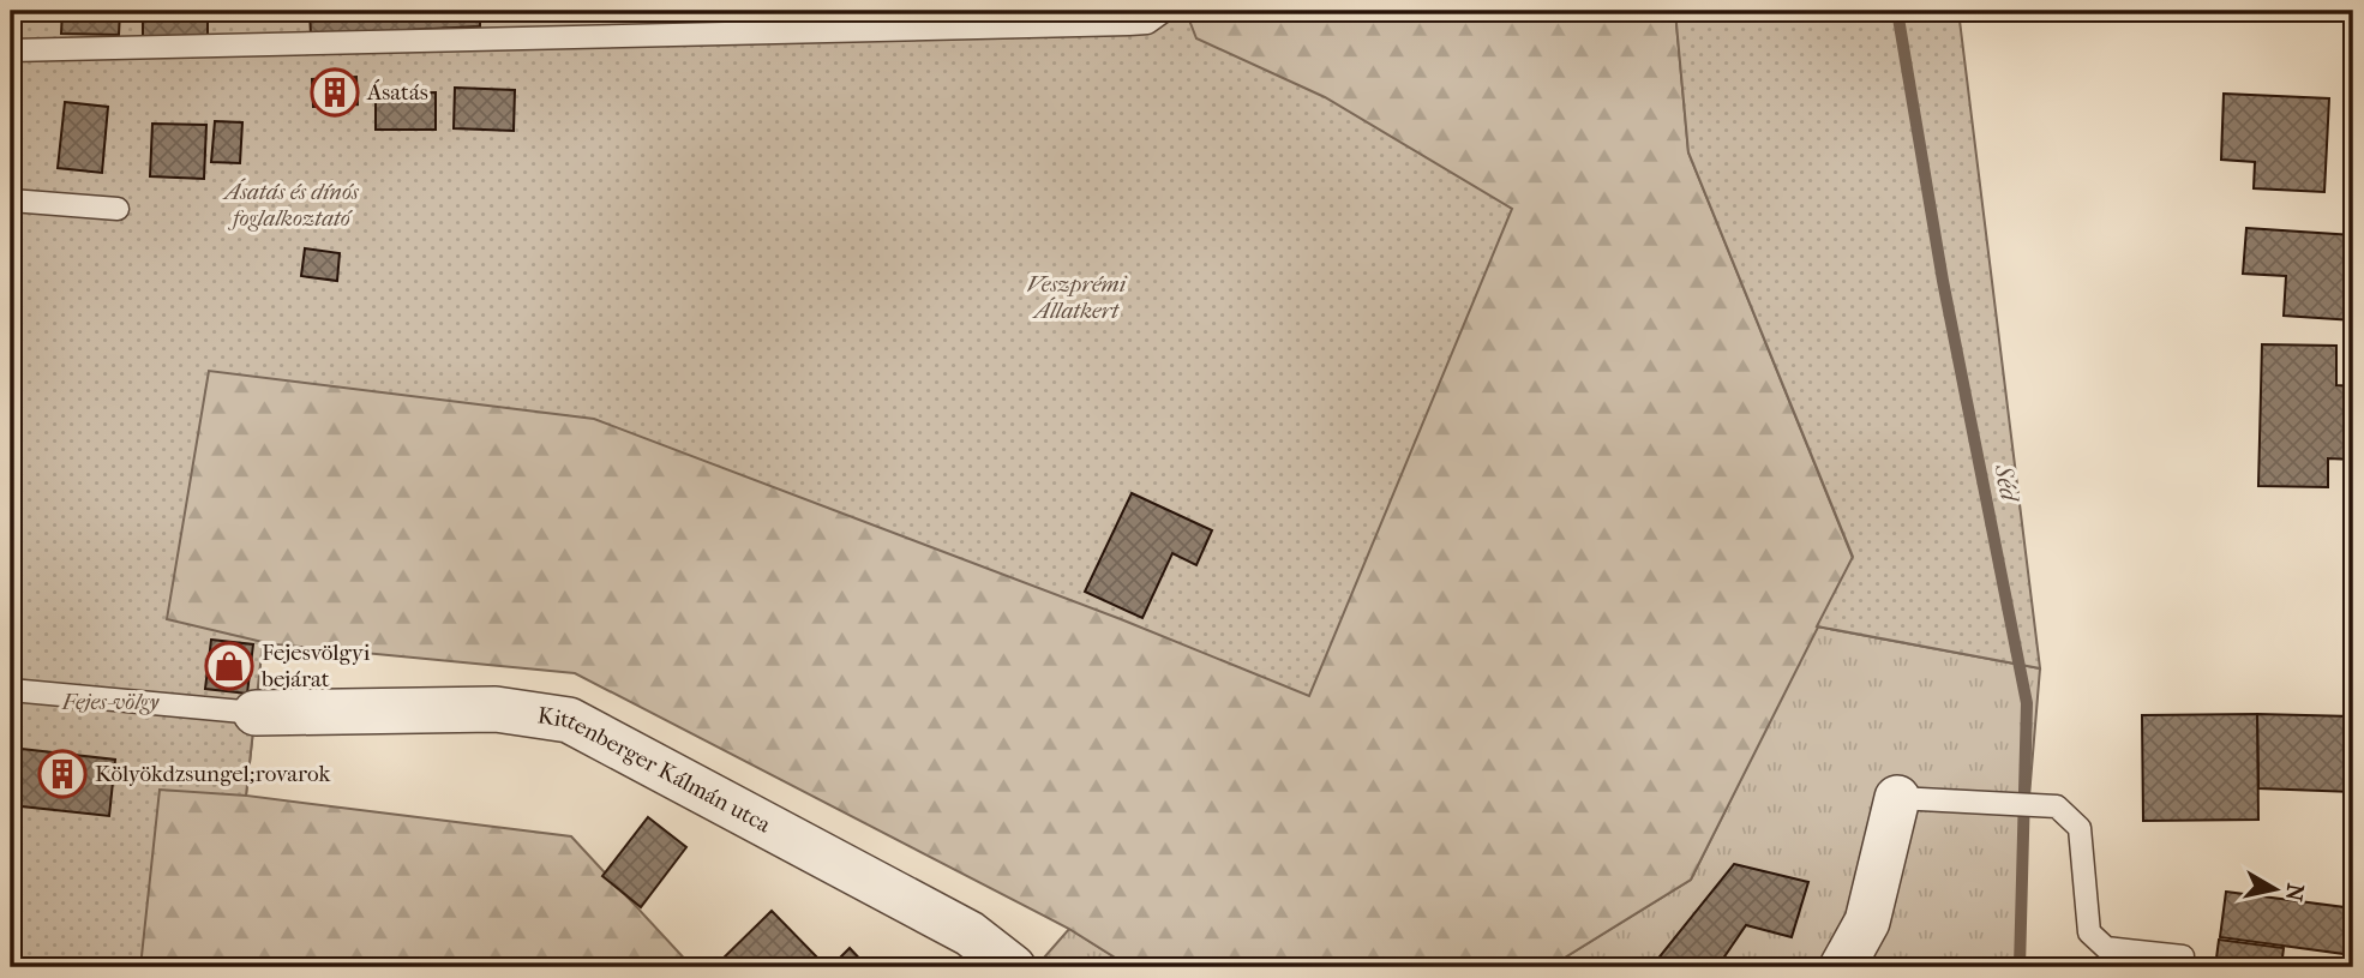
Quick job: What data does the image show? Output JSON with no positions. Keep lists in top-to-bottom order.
{
  "streets": {
    "street": ["Kittenberger Kálmán utca"]
  },
  "water": ["Séd"],
  "parks": ["Ásatás és dínós foglalkoztató", "Veszprémi Állatkert", "Fejes-völgy"],
  "places": {
    "building": ["Ásatás", "Kölyökdzsungel;rovarok"],
    "shop": ["Fejesvölgyi bejárat"]
  },
  "north": "right"
}
